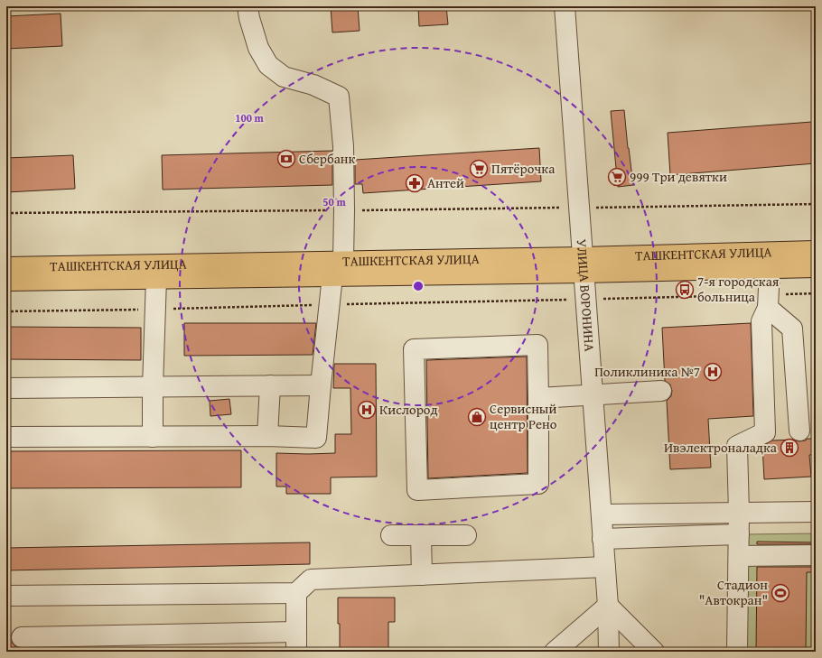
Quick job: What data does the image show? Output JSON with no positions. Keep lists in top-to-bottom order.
{
  "streets": {
    "main road": ["ТАШКЕНТСКАЯ УЛИЦА"],
    "street": ["УЛИЦА ВОРОНИНА"]
  },
  "crossings": [
    ["ТАШКЕНТСКАЯ УЛИЦА", "УЛИЦА ВОРОНИНА"]
  ],
  "places": {
    "bank": ["Сбербанк"],
    "supermarket": ["Пятёрочка", "999 Три девятки"],
    "pharmacy": ["Антей"],
    "bus stop": ["7-я городская больница"],
    "hospital": ["Поликлиника №7", "Кислород"],
    "shop": ["Сервисный центр Рено"],
    "building": ["Ивэлектроналадка"],
    "sports": ["Стадион \"Автокран\""]
  },
  "rings": ["100 m", "50 m"]
}
